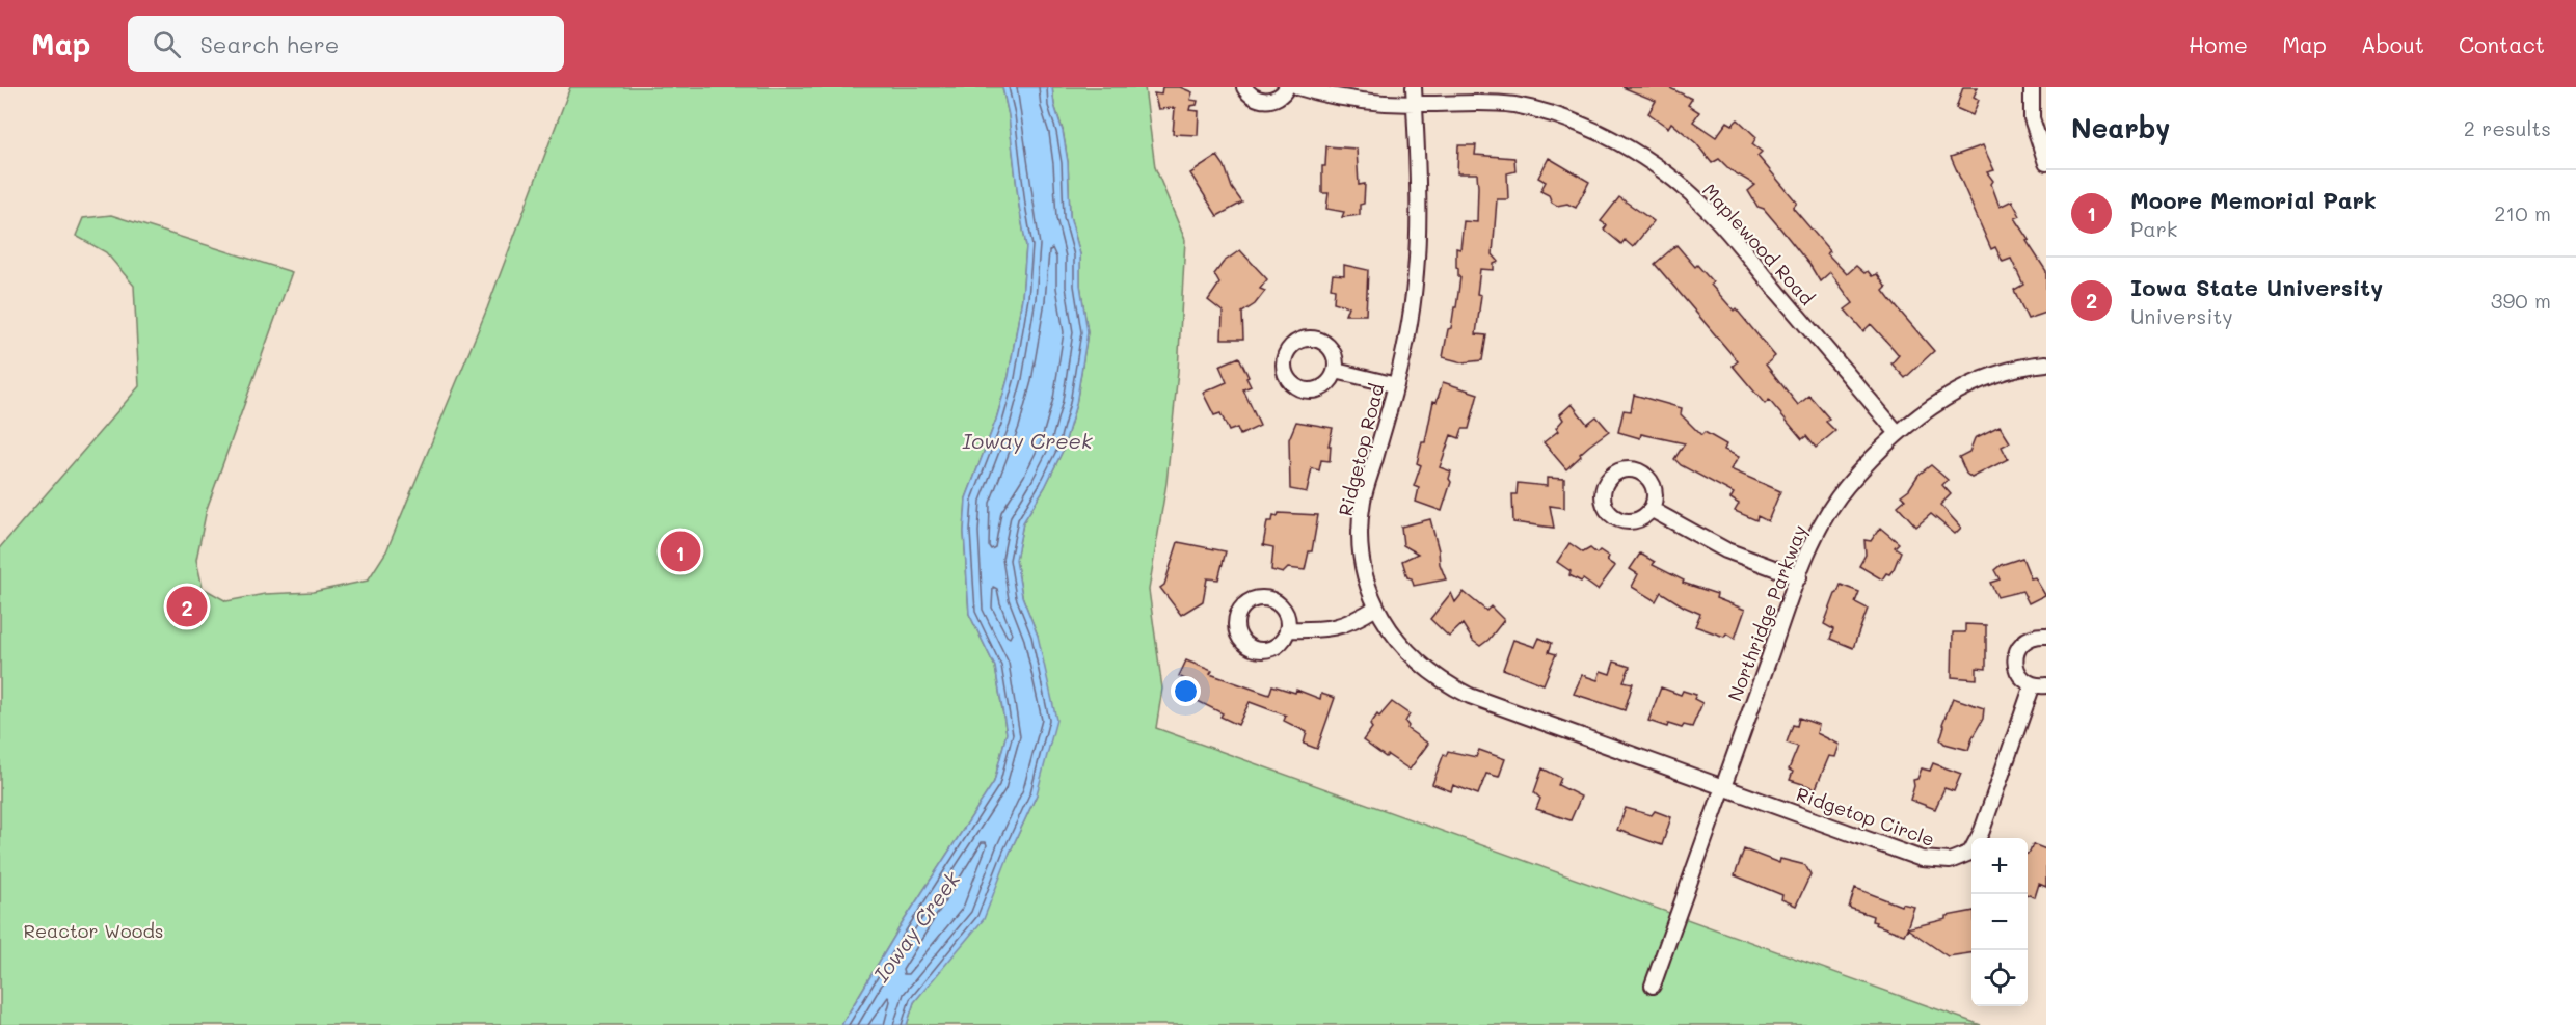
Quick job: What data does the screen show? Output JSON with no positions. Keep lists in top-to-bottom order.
{
  "streets": {
    "street": [
      "Maplewood Road",
      "Ridgetop Road",
      "Northridge Parkway",
      "Ridgetop Circle"
    ]
  },
  "crossings": [
    ["Maplewood Road", "Ridgetop Road"],
    ["Maplewood Road", "Northridge Parkway"],
    ["Ridgetop Road", "Northridge Parkway"],
    ["Ridgetop Road", "Ridgetop Circle"],
    ["Northridge Parkway", "Ridgetop Circle"]
  ],
  "water": ["Ioway Creek"],
  "parks": ["Reactor Woods"],
  "page": {
    "header": "Map",
    "search": "Search here",
    "nav": [
      "Home",
      "Map",
      "About",
      "Contact"
    ],
    "heading": ["Nearby", "2 results"],
    "list": [
      {
        "mark": "1",
        "name": "Moore Memorial Park",
        "note": "Park",
        "value": "210 m"
      },
      {
        "mark": "2",
        "name": "Iowa State University",
        "note": "University",
        "value": "390 m"
      }
    ],
    "pins": ["1", "2"],
    "map_buttons": ["+", "−"]
  }
}
